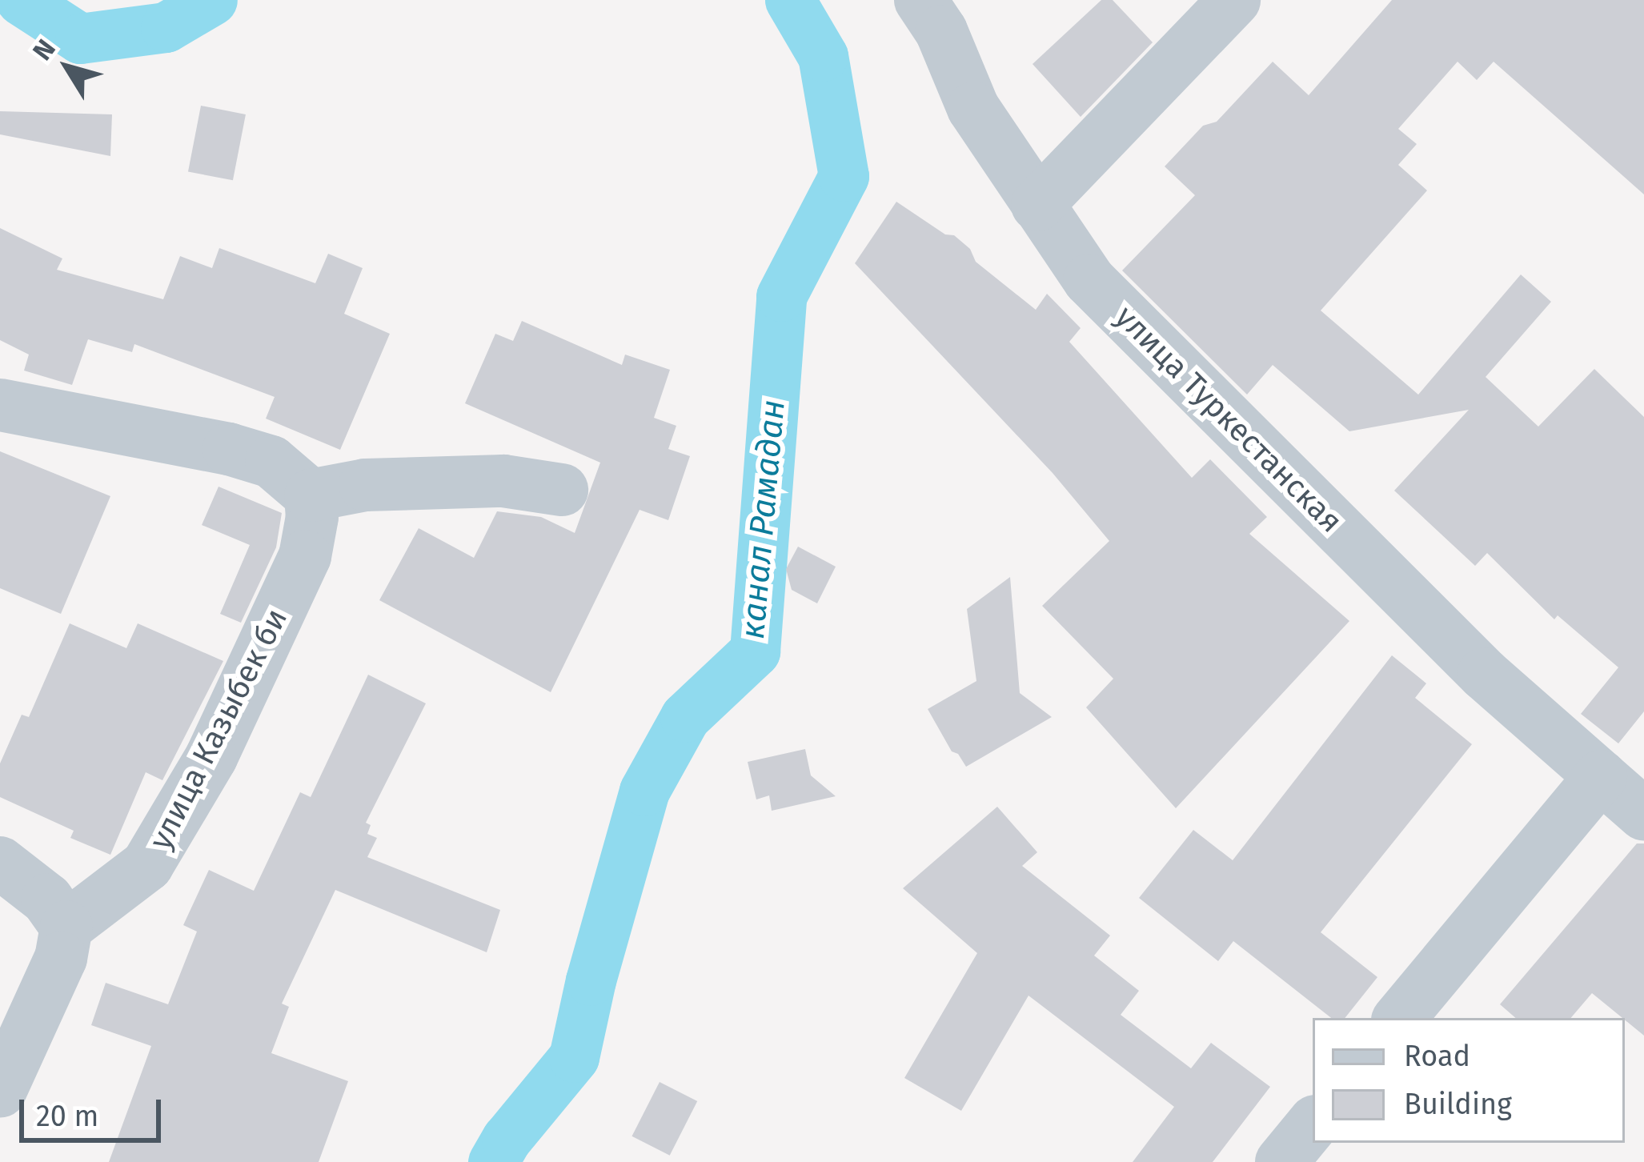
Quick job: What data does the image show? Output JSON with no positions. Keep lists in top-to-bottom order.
{
  "streets": {
    "street": ["улица Туркестанская", "улица Казыбек би"]
  },
  "water": ["канал Рамадан"],
  "legend": ["Road", "Building"],
  "scale_bar": "20 m",
  "north": "top left"
}
